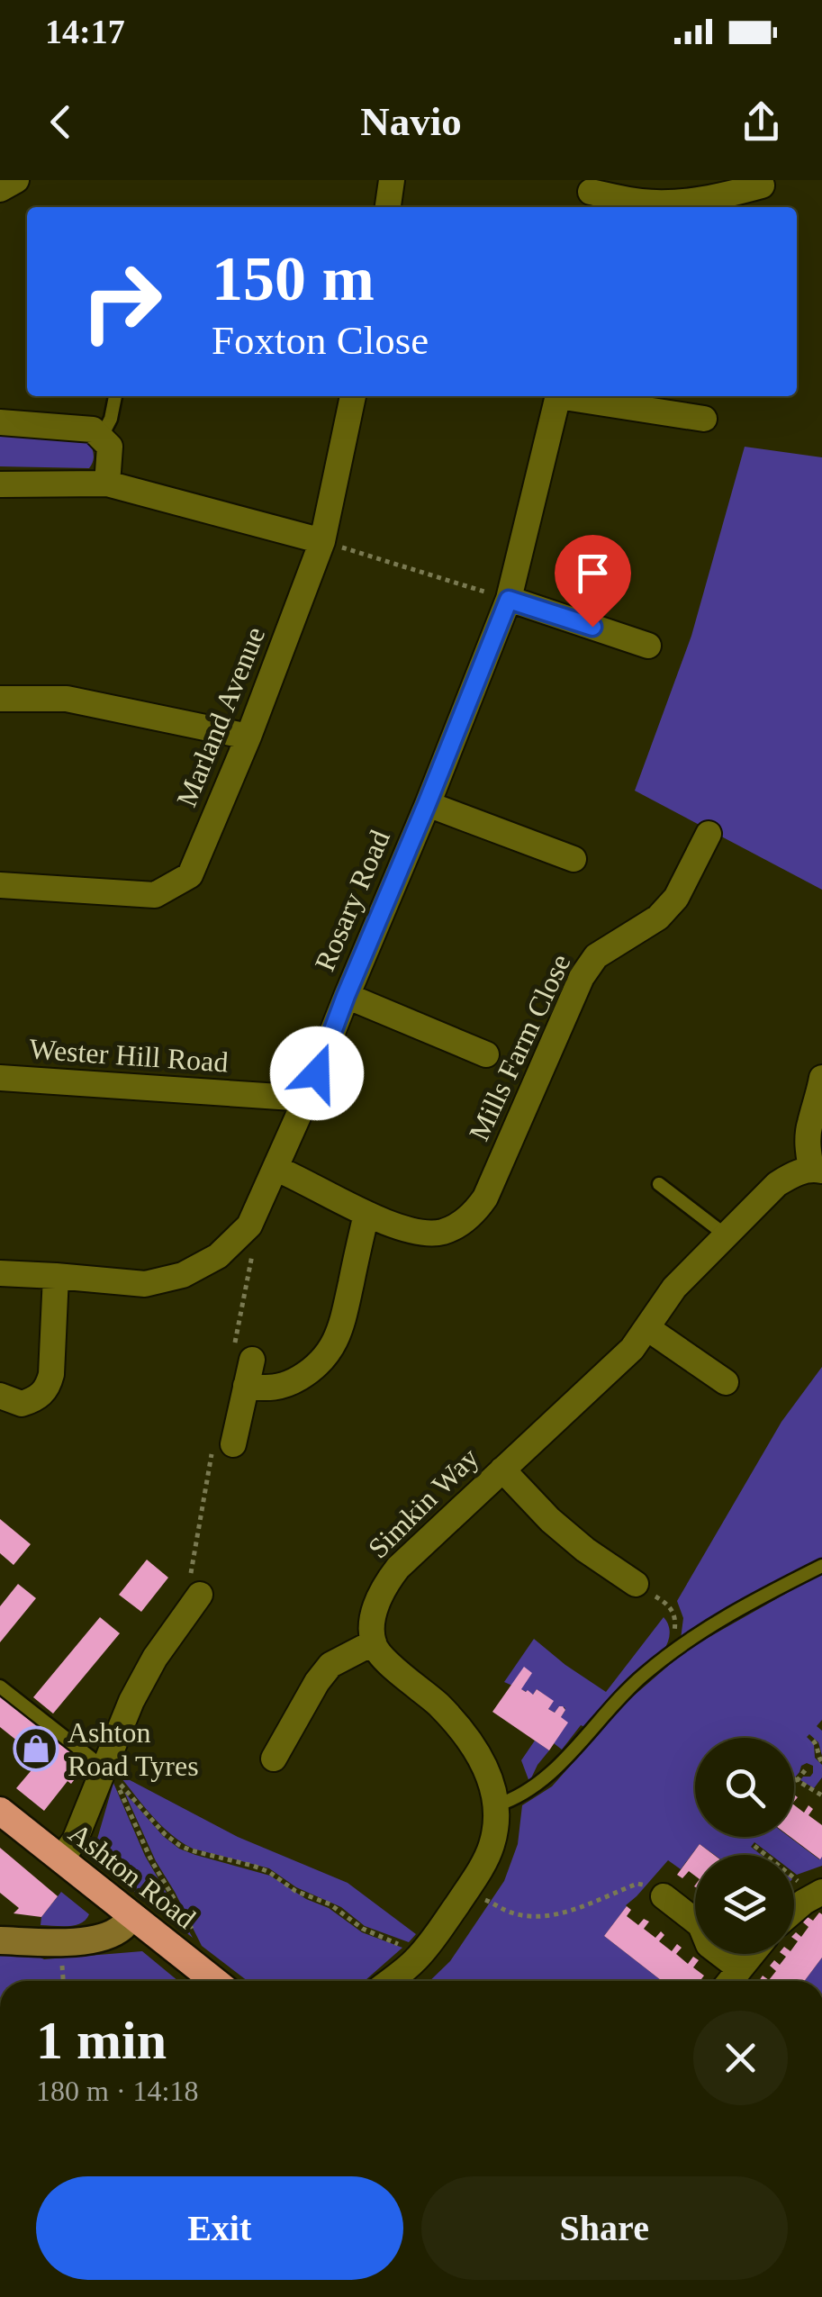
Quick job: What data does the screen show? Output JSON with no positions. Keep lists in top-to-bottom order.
{
  "streets": {
    "highway": ["Ashton Road"],
    "street": [
      "Marland Avenue",
      "Rosary Road",
      "Mills Farm Close",
      "Wester Hill Road",
      "Simkin Way"
    ]
  },
  "crossings": [
    ["Rosary Road", "Mills Farm Close"],
    ["Rosary Road", "Wester Hill Road"]
  ],
  "places": {
    "shop": ["Ashton Road Tyres"]
  },
  "page": {
    "status": "14:17",
    "header": "Navio",
    "turn": ["150 m", "Foxton Close"],
    "heading": ["1 min", "180 m · 14:18"],
    "buttons": ["Exit", "Share"]
  }
}
